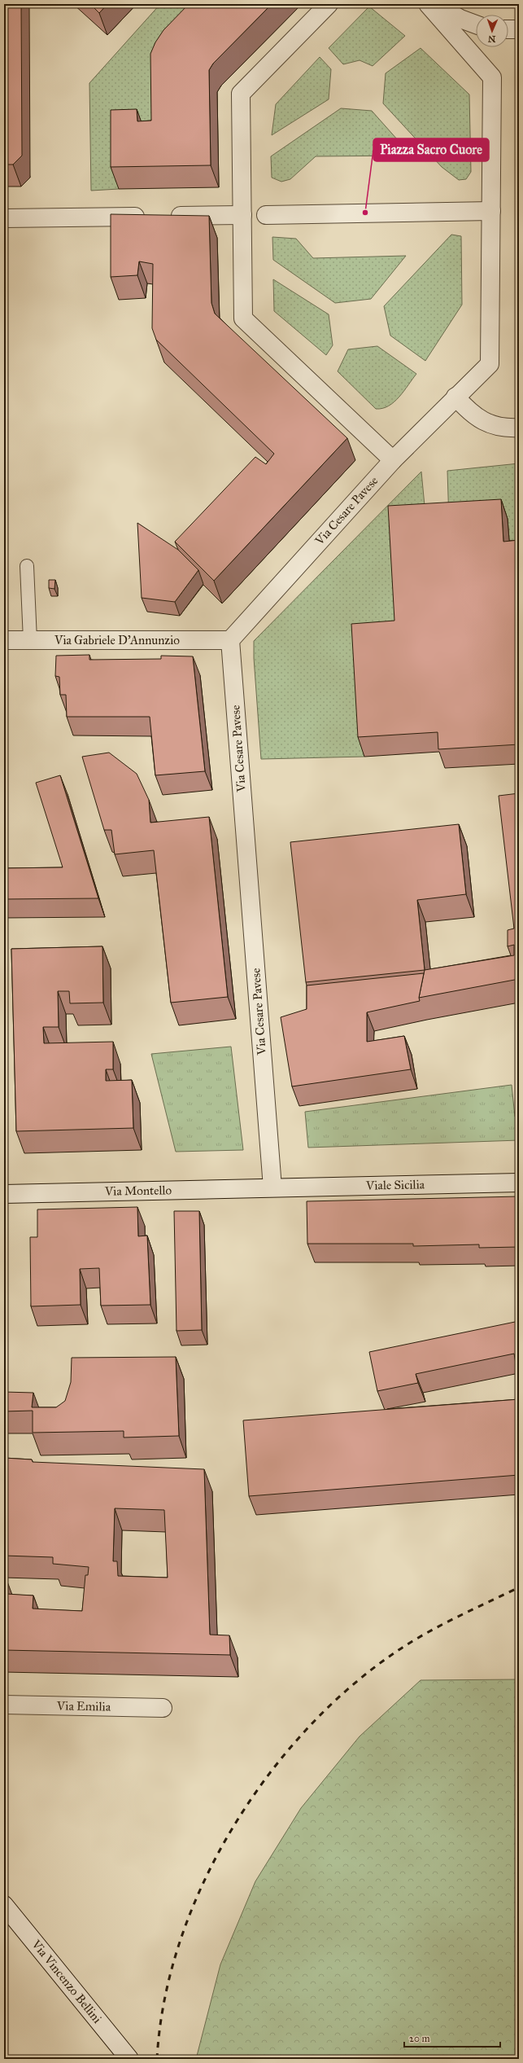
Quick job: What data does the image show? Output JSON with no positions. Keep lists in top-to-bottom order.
{
  "streets": {
    "street": [
      "Via Cesare Pavese",
      "Via Gabriele D'Annunzio",
      "Viale Sicilia",
      "Via Montello",
      "Via Emilia",
      "Via Vincenzo Bellini"
    ]
  },
  "crossings": [
    ["Via Cesare Pavese", "Via Gabriele D'Annunzio"],
    ["Via Cesare Pavese", "Viale Sicilia"],
    ["Via Cesare Pavese", "Via Montello"],
    ["Viale Sicilia", "Via Montello"]
  ],
  "places": ["Piazza Sacro Cuore"],
  "scale_bar": "20 m",
  "north": "bottom"
}
